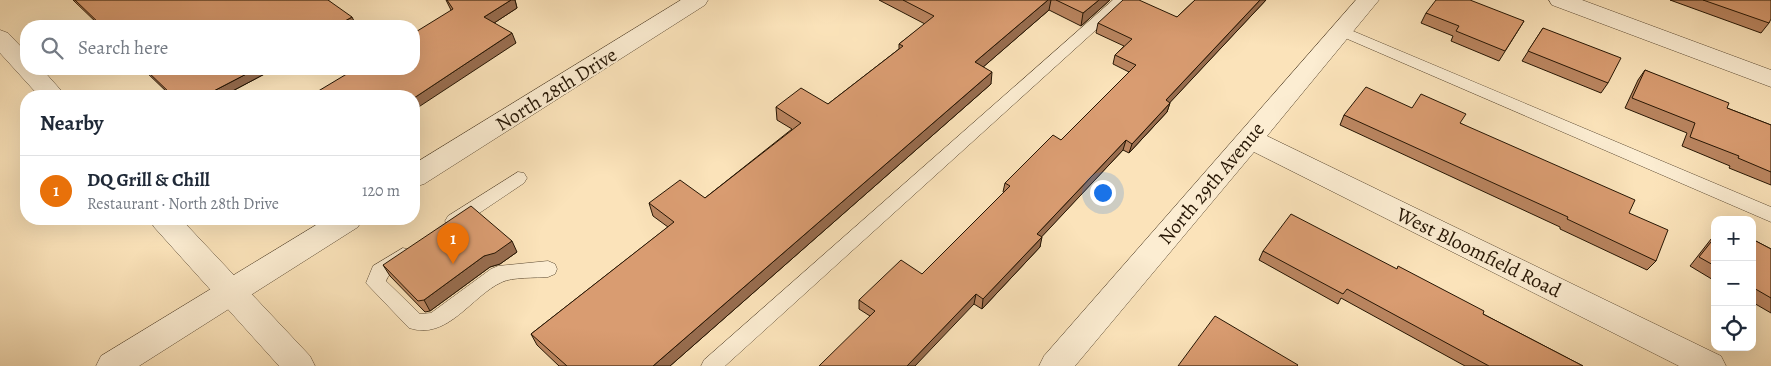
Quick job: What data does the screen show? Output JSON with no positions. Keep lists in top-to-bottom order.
{
  "streets": {
    "street": ["North 28th Drive", "North 29th Avenue", "West Bloomfield Road"]
  },
  "crossings": [
    ["North 29th Avenue", "West Bloomfield Road"]
  ],
  "page": {
    "search": "Search here",
    "heading": "Nearby",
    "list": [
      {
        "mark": "1",
        "name": "DQ Grill & Chill",
        "note": "Restaurant · North 28th Drive",
        "value": "120 m"
      }
    ],
    "map_buttons": ["+", "−"],
    "pins": "1"
  }
}
